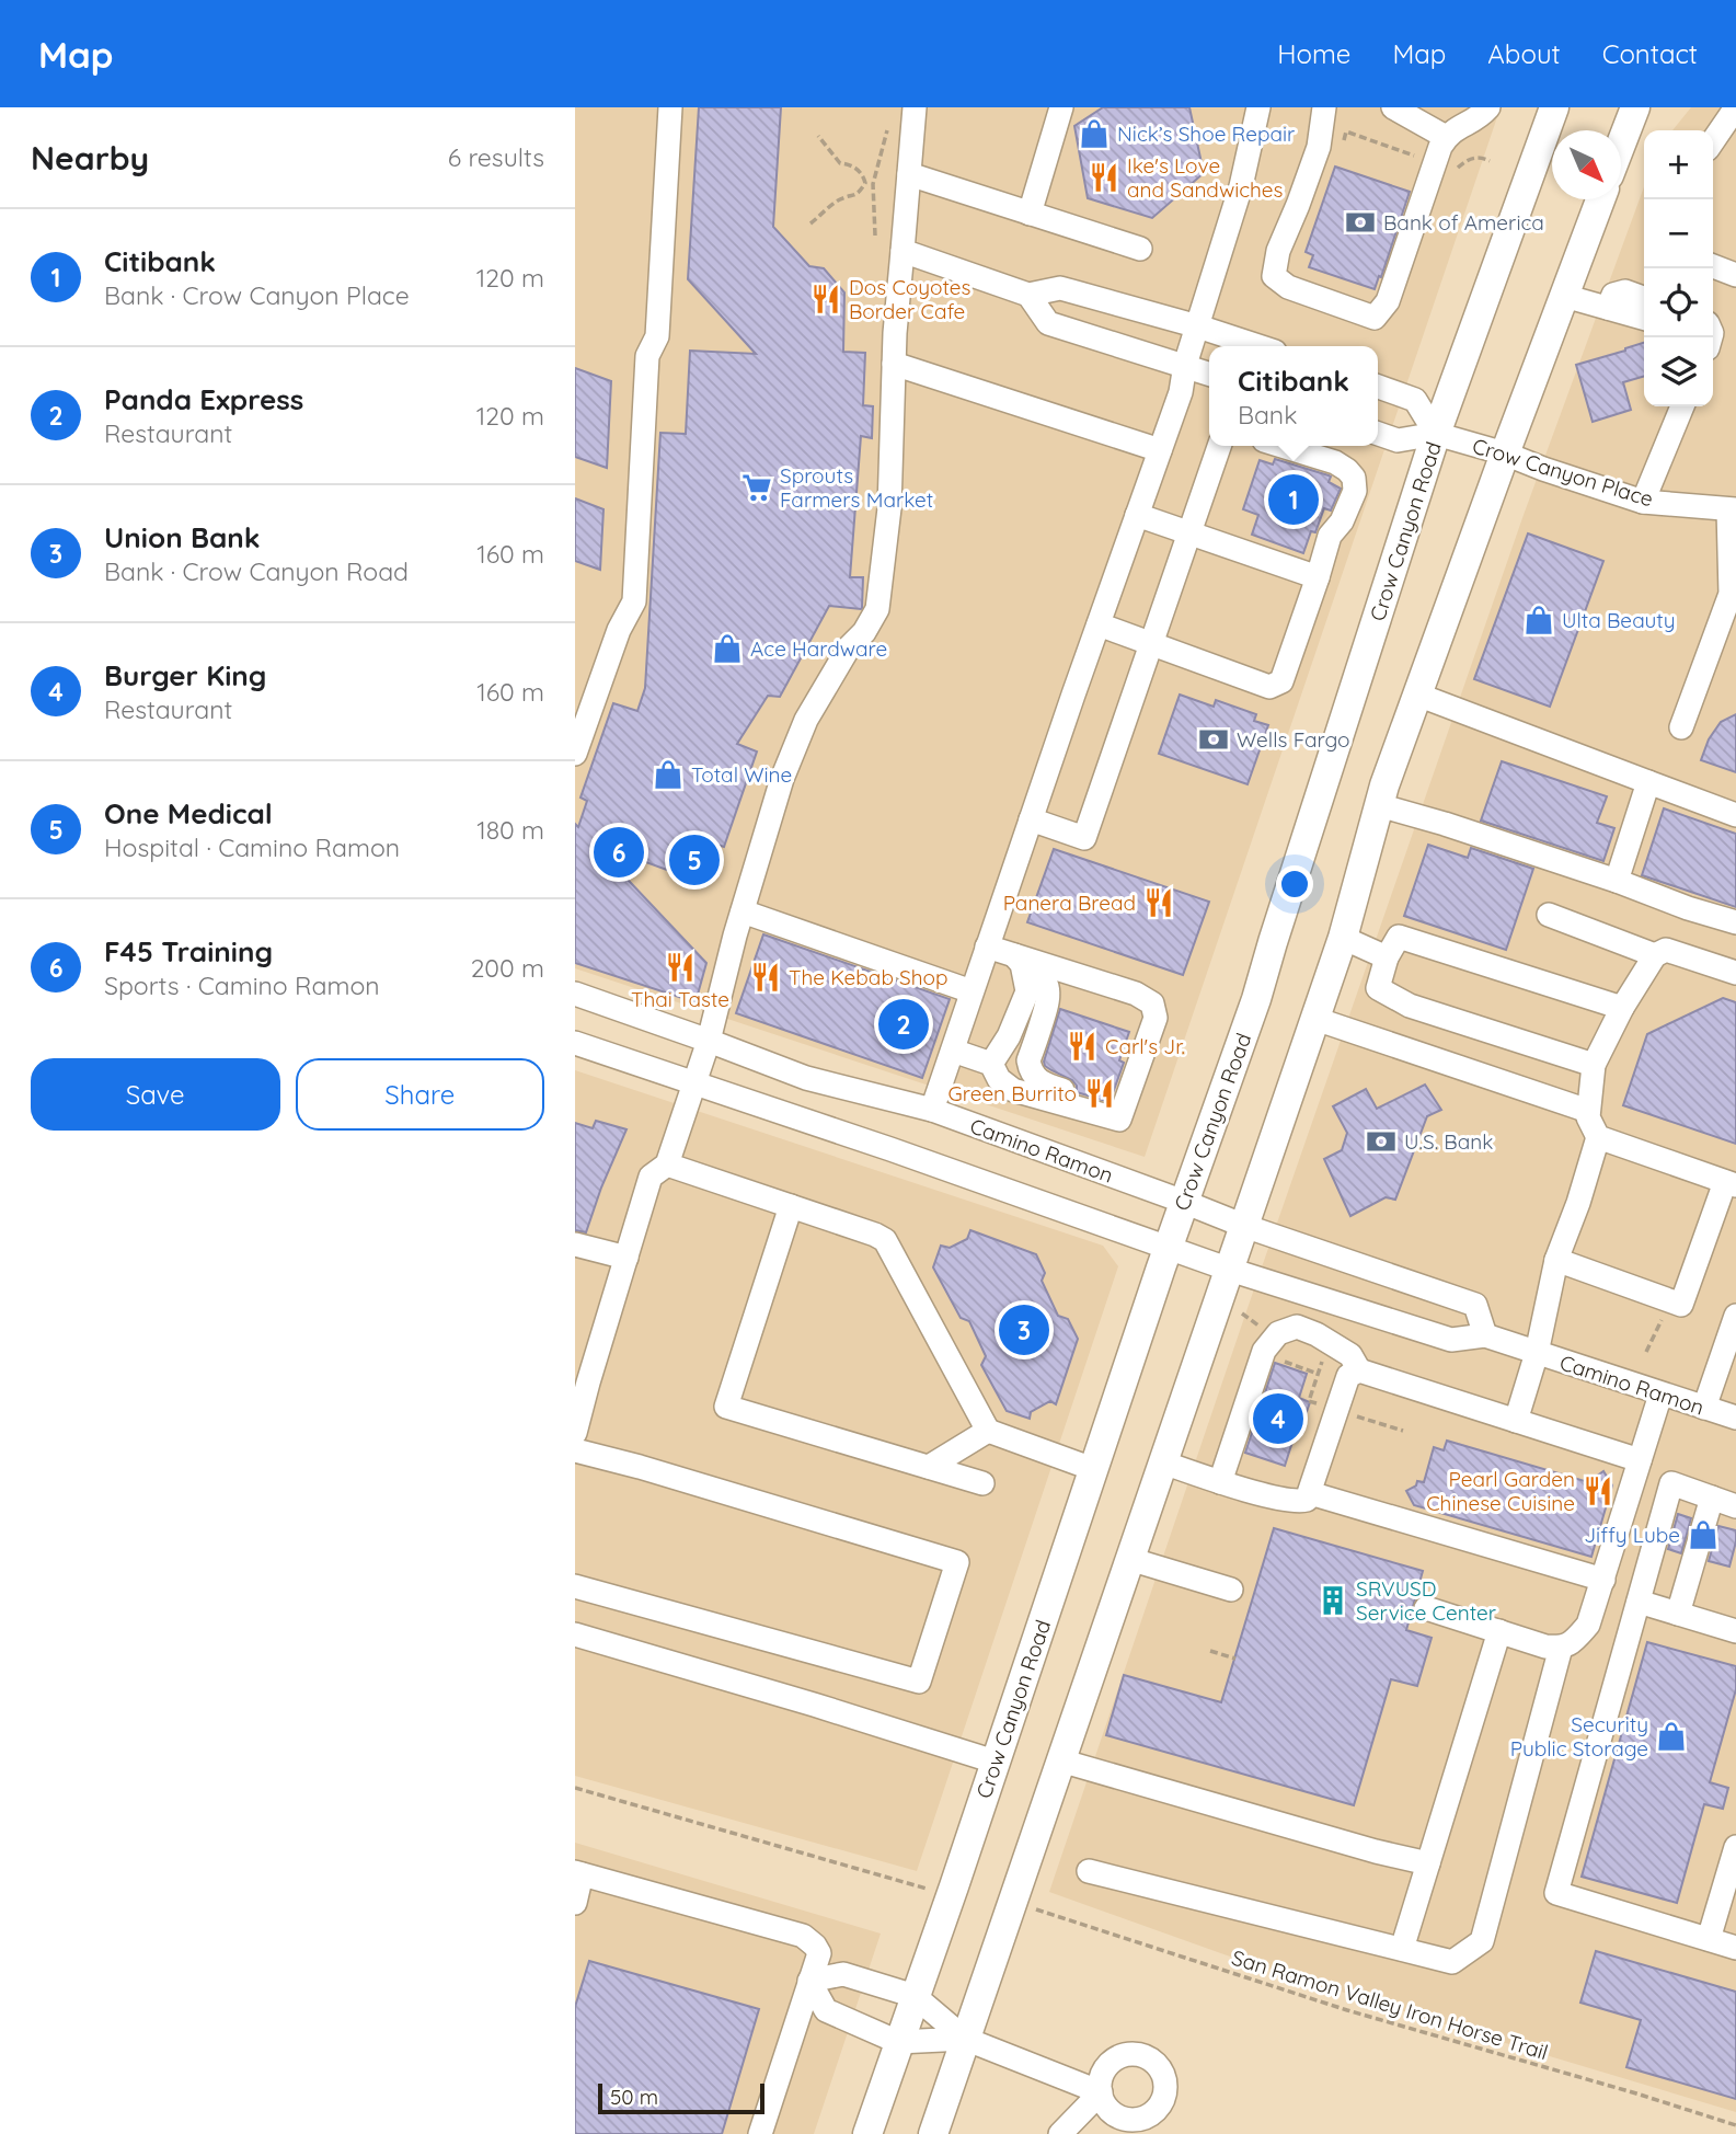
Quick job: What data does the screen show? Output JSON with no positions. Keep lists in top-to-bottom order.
{
  "streets": {
    "main road": ["Crow Canyon Road"],
    "street": ["Crow Canyon Place", "Camino Ramon"],
    "path": ["San Ramon Valley Iron Horse Trail"]
  },
  "crossings": [
    ["Crow Canyon Place", "Crow Canyon Road"],
    ["Crow Canyon Road", "Camino Ramon"]
  ],
  "places": {
    "shop": [
      "Nick’s Shoe Repair",
      "Ulta Beauty",
      "Ace Hardware",
      "Total Wine",
      "Jiffy Lube",
      "Security Public Storage"
    ],
    "restaurant": [
      "Ike's Love and Sandwiches",
      "Dos Coyotes Border Cafe",
      "Panera Bread",
      "Thai Taste",
      "The Kebab Shop",
      "Carl's Jr.",
      "Green Burrito",
      "Pearl Garden Chinese Cuisine"
    ],
    "bank": ["Bank of America", "Wells Fargo", "U.S. Bank"],
    "supermarket": ["Sprouts Farmers Market"],
    "building": ["SRVUSD Service Center"]
  },
  "scale_bar": "50 m",
  "north": "bottom right",
  "page": {
    "header": "Map",
    "nav": [
      "Home",
      "Map",
      "About",
      "Contact"
    ],
    "heading": ["Nearby", "6 results"],
    "map_buttons": ["+", "−"],
    "list": [
      {
        "mark": "1",
        "name": "Citibank",
        "note": "Bank · Crow Canyon Place",
        "value": "120 m"
      },
      {
        "mark": "2",
        "name": "Panda Express",
        "note": "Restaurant",
        "value": "120 m"
      },
      {
        "mark": "3",
        "name": "Union Bank",
        "note": "Bank · Crow Canyon Road",
        "value": "160 m"
      },
      {
        "mark": "4",
        "name": "Burger King",
        "note": "Restaurant",
        "value": "160 m"
      },
      {
        "mark": "5",
        "name": "One Medical",
        "note": "Hospital · Camino Ramon",
        "value": "180 m"
      },
      {
        "mark": "6",
        "name": "F45 Training",
        "note": "Sports · Camino Ramon",
        "value": "200 m"
      }
    ],
    "popup": ["Citibank", "Bank"],
    "pins": [
      "1",
      "6",
      "5",
      "2",
      "3",
      "4"
    ],
    "buttons": ["Save", "Share"],
    "scale": "50 m"
  }
}
